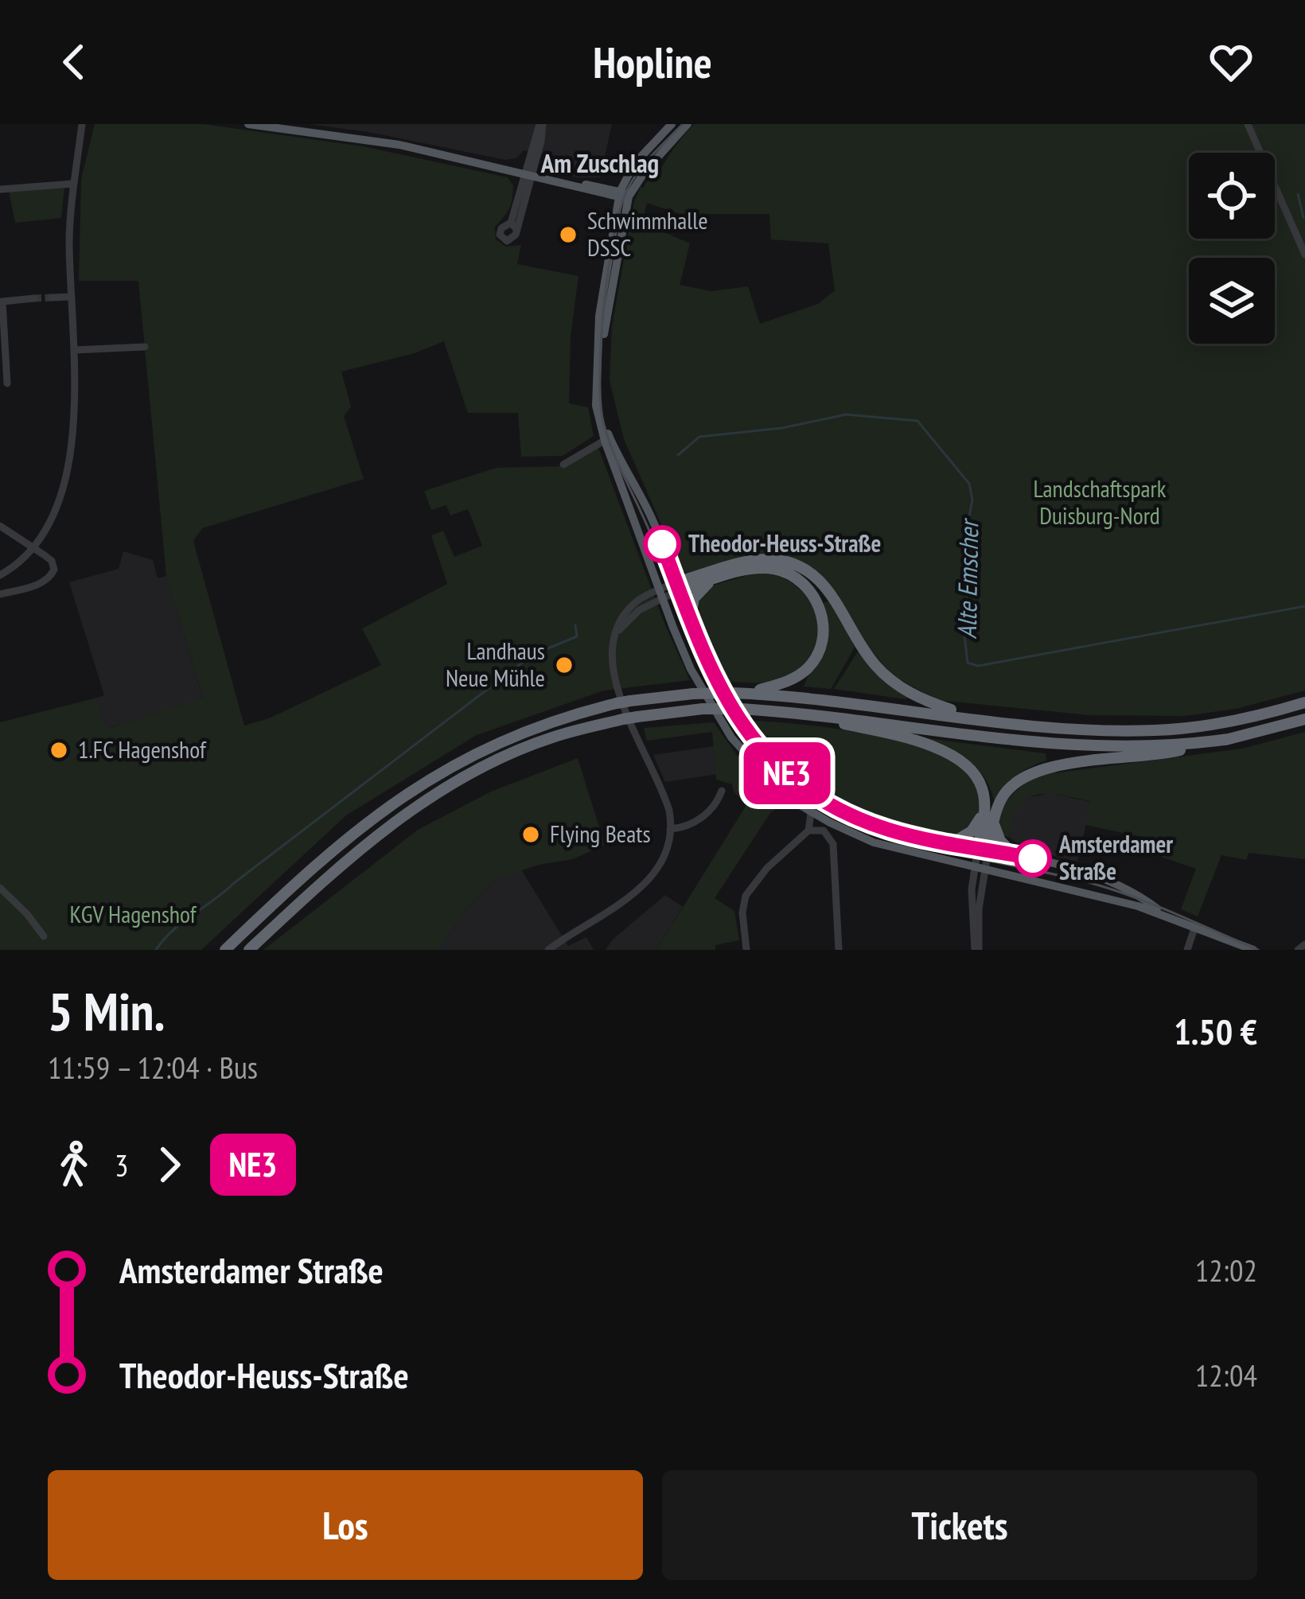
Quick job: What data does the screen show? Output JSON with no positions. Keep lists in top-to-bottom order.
{
  "districts": ["Am Zuschlag"],
  "water": ["Alte Emscher"],
  "parks": ["Landschaftspark Duisburg-Nord", "KGV Hagenshof"],
  "places": [
    "Schwimmhalle DSSC",
    "Theodor-Heuss-Straße",
    "Landhaus Neue Mühle",
    "1.FC Hagenshof",
    "Flying Beats",
    "Amsterdamer Straße"
  ],
  "lines": ["bus line NE3"],
  "page": {
    "header": "Hopline",
    "on_map": "NE3",
    "heading": ["5 Min.", "11:59 – 12:04 · Bus", "1.50 €"],
    "legs": ["3", "NE3"],
    "list": [
      {
        "name": "Amsterdamer Straße",
        "value": "12:02"
      },
      {
        "name": "Theodor-Heuss-Straße",
        "value": "12:04"
      }
    ],
    "buttons": ["Los", "Tickets"]
  }
}
